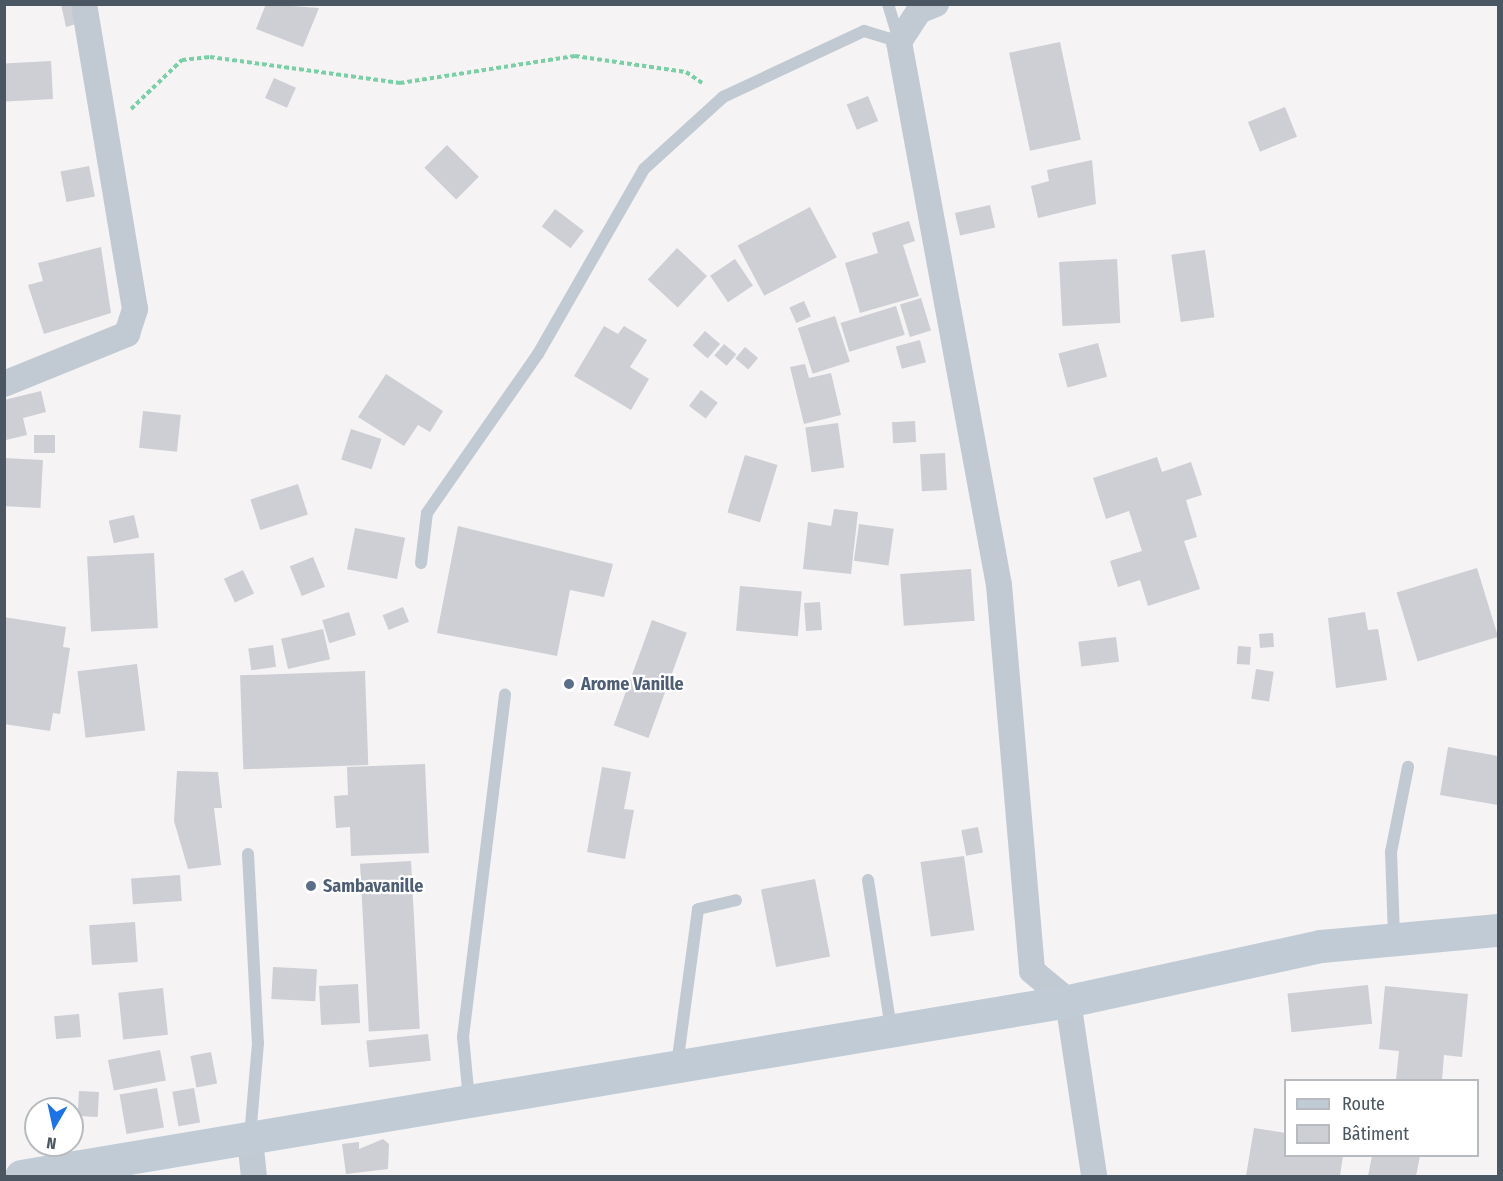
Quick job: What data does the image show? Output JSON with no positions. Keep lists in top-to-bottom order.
{
  "places": ["Arome Vanille", "Sambavanille"],
  "legend": ["Route", "Bâtiment"],
  "north": "bottom"
}
